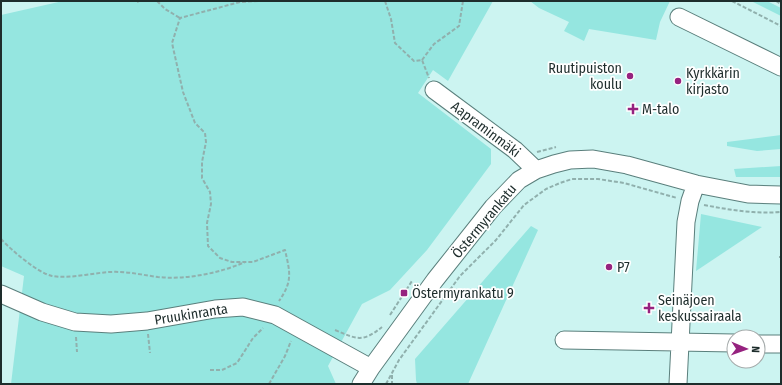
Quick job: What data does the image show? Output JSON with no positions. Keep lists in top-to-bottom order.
{
  "streets": {
    "street": ["Aapraminmäki", "Östermyrankatu", "Pruukinranta"]
  },
  "crossings": [
    ["Aapraminmäki", "Östermyrankatu"],
    ["Östermyrankatu", "Pruukinranta"]
  ],
  "places": {
    "other": ["Ruutipuiston koulu", "Kyrkkärin kirjasto", "P7"],
    "health": ["M-talo", "Seinäjoen keskussairaala"],
    "transit": ["Östermyrankatu 9"]
  },
  "north": "right"
}
